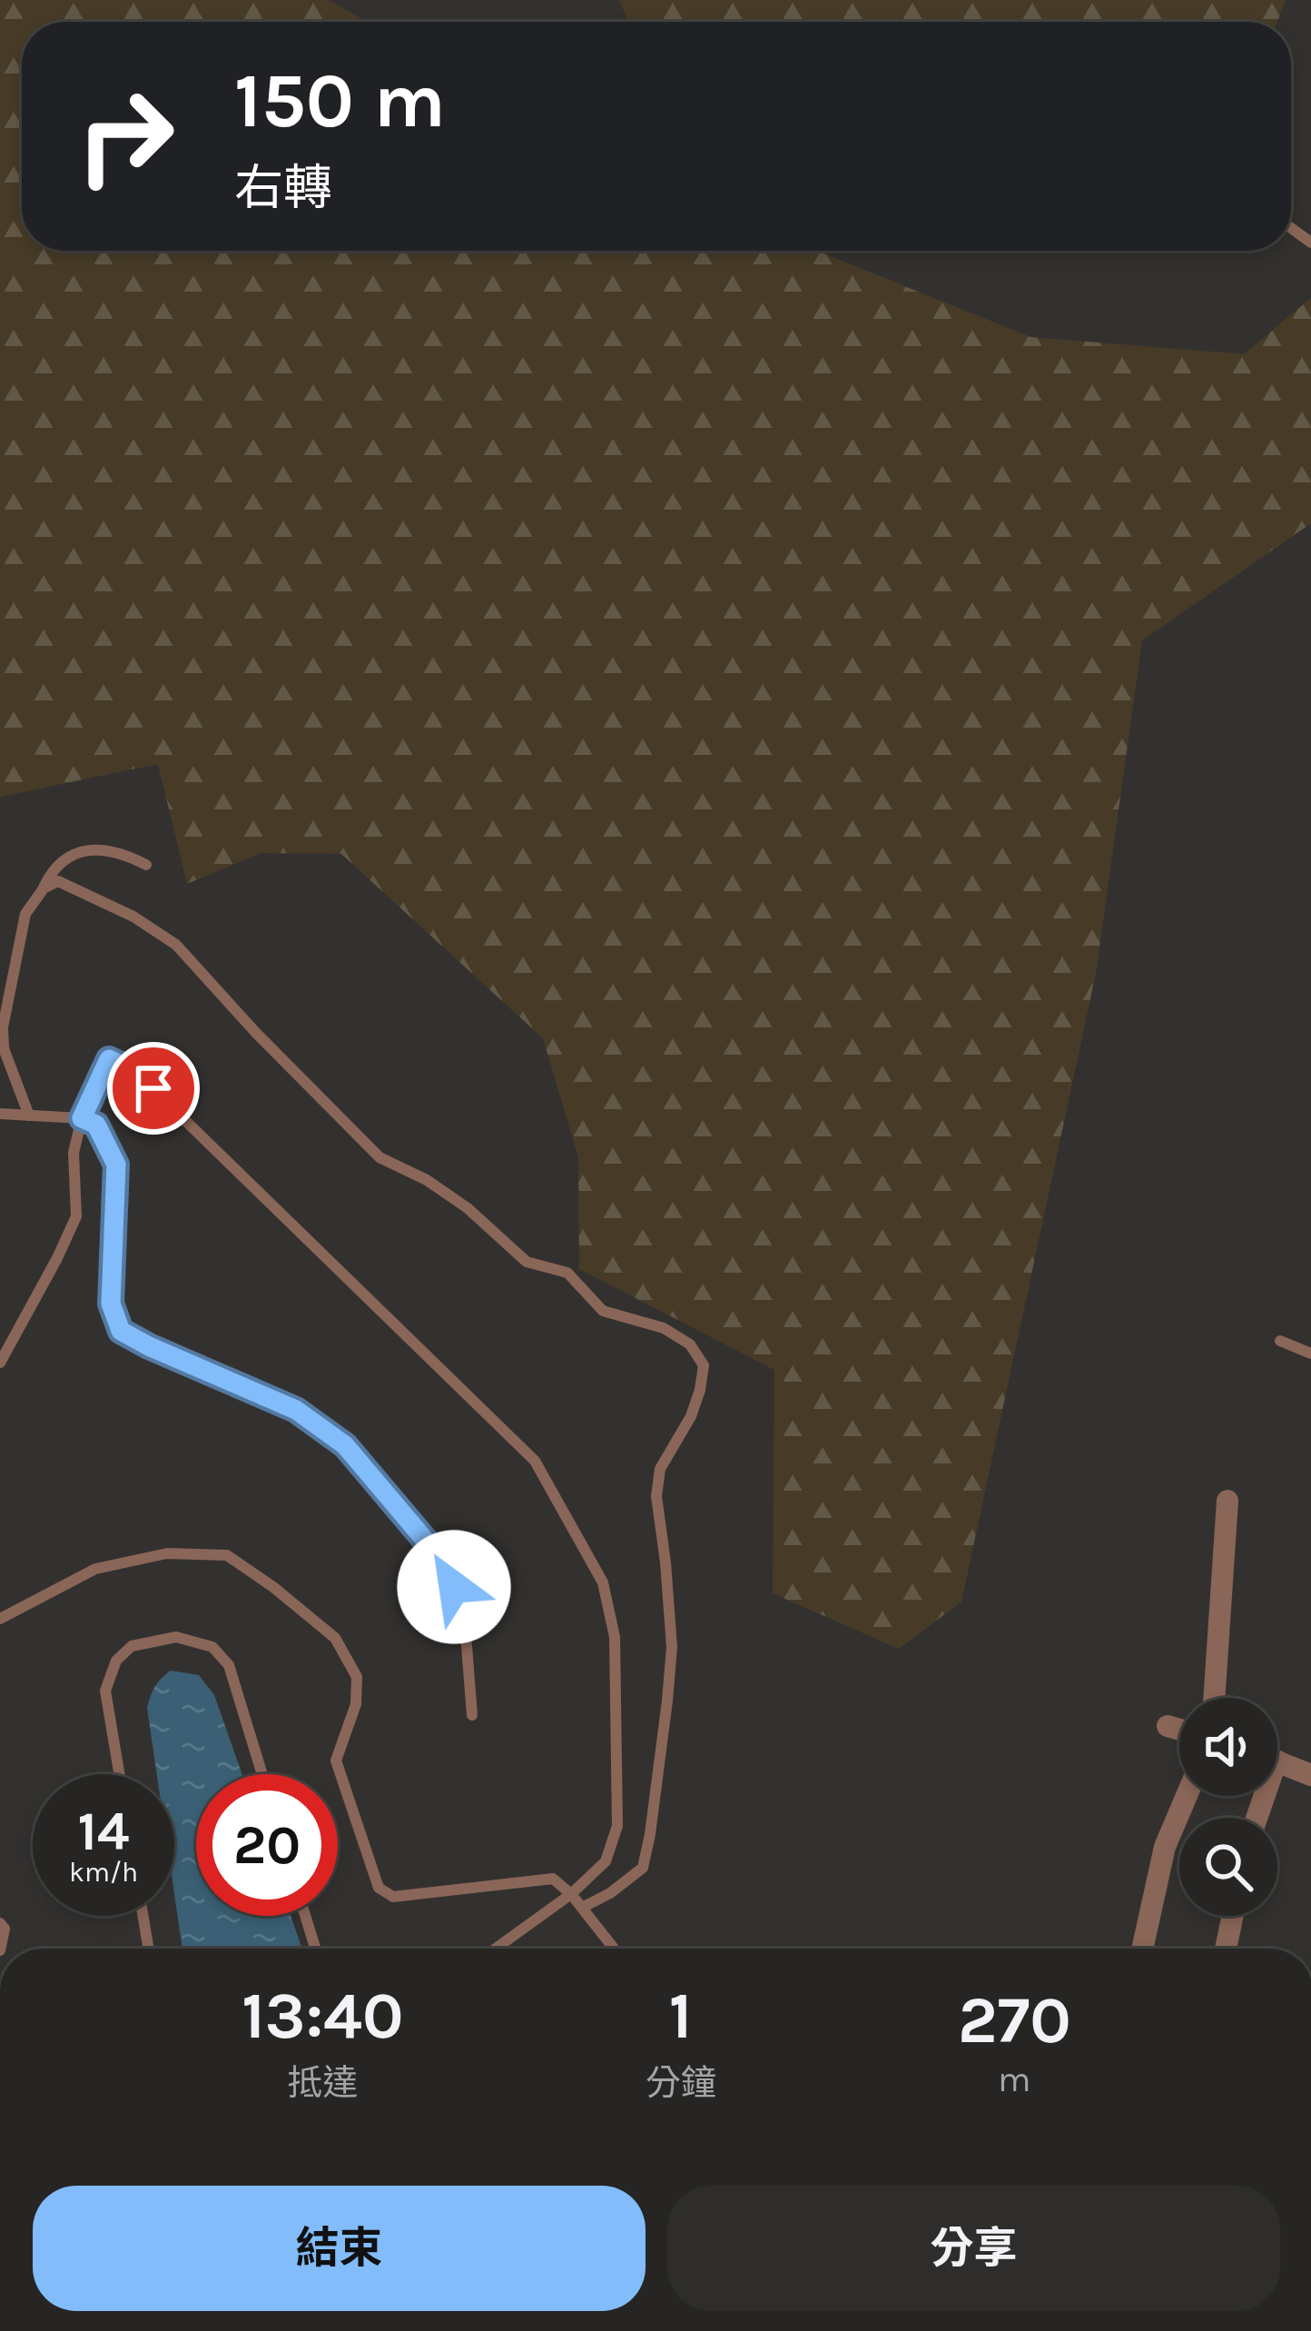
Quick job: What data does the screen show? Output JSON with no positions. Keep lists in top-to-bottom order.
{
  "page": {
    "turn": ["150 m", "右轉"],
    "speed": "14 km/h",
    "limit": "20",
    "eta": [
      "13:40",
      "抵達",
      "1",
      "分鐘",
      "270",
      "m"
    ],
    "buttons": ["結束", "分享"]
  }
}
